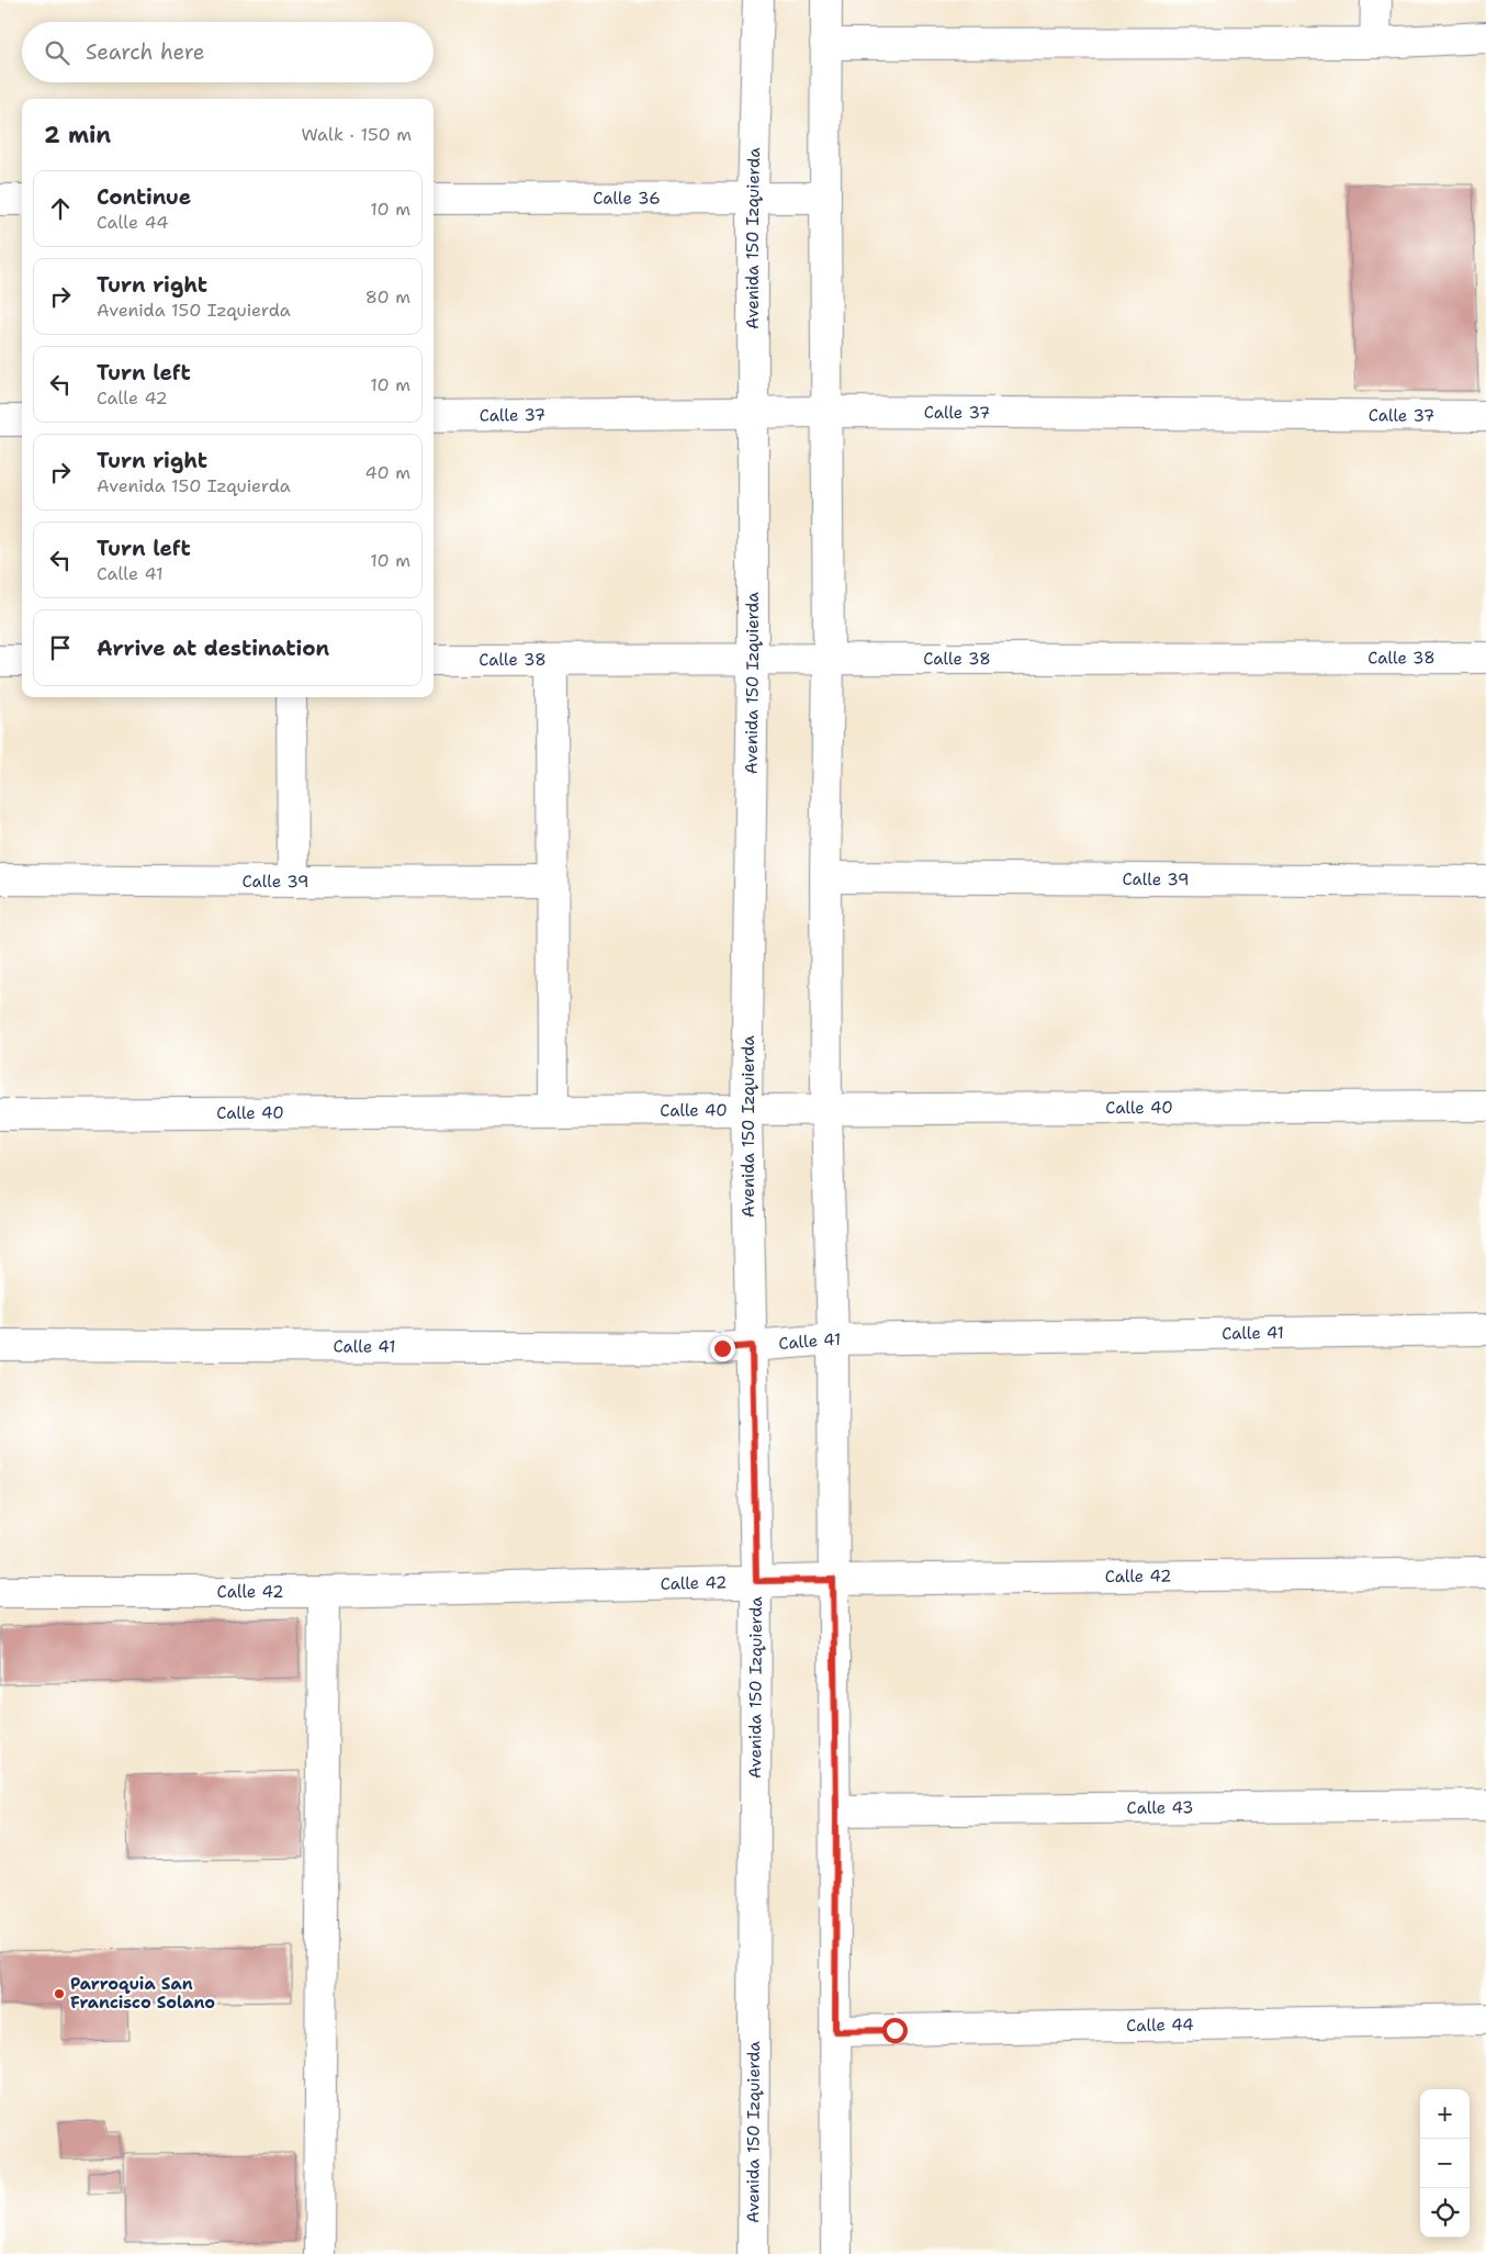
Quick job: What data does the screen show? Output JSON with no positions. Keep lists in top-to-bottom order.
{
  "streets": {
    "street": [
      "Calle 36",
      "Avenida 150 Izquierda",
      "Calle 37",
      "Calle 38",
      "Calle 39",
      "Calle 40",
      "Calle 41",
      "Calle 42",
      "Calle 43",
      "Calle 44"
    ]
  },
  "crossings": [
    ["Calle 36", "Avenida 150 Izquierda"],
    ["Avenida 150 Izquierda", "Calle 37"],
    ["Avenida 150 Izquierda", "Calle 38"],
    ["Avenida 150 Izquierda", "Calle 40"],
    ["Avenida 150 Izquierda", "Calle 41"],
    ["Avenida 150 Izquierda", "Calle 42"]
  ],
  "places": ["Parroquia San Francisco Solano"],
  "page": {
    "search": "Search here",
    "heading": ["2 min", "Walk · 150 m"],
    "list": [
      ["Continue", "Calle 44", "10 m"],
      ["Turn right", "Avenida 150 Izquierda", "80 m"],
      ["Turn left", "Calle 42", "10 m"],
      ["Turn right", "Avenida 150 Izquierda", "40 m"],
      ["Turn left", "Calle 41", "10 m"],
      "Arrive at destination"
    ],
    "map_buttons": ["+", "−"]
  }
}
